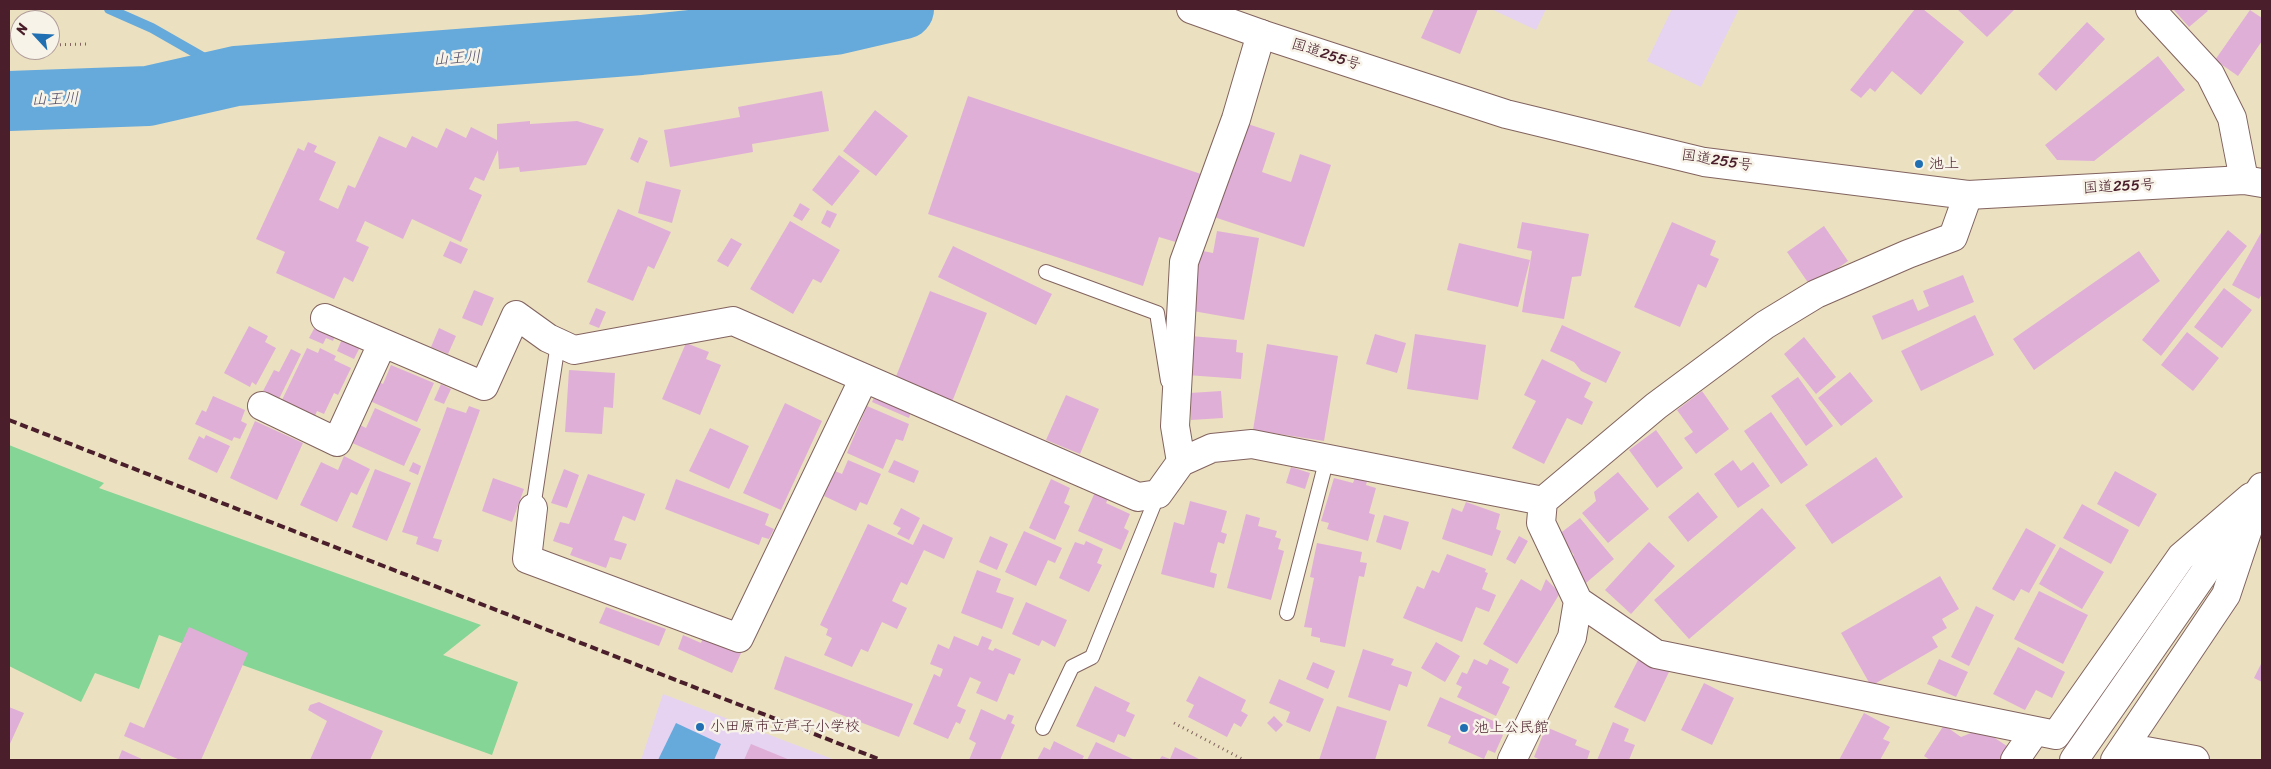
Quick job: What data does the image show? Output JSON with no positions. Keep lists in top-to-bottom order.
{
  "streets": {
    "main road": ["国道255号"]
  },
  "water": ["山王川"],
  "places": ["池上", "小田原市立芦子小学校", "池上公民館"],
  "north": "top left"
}
